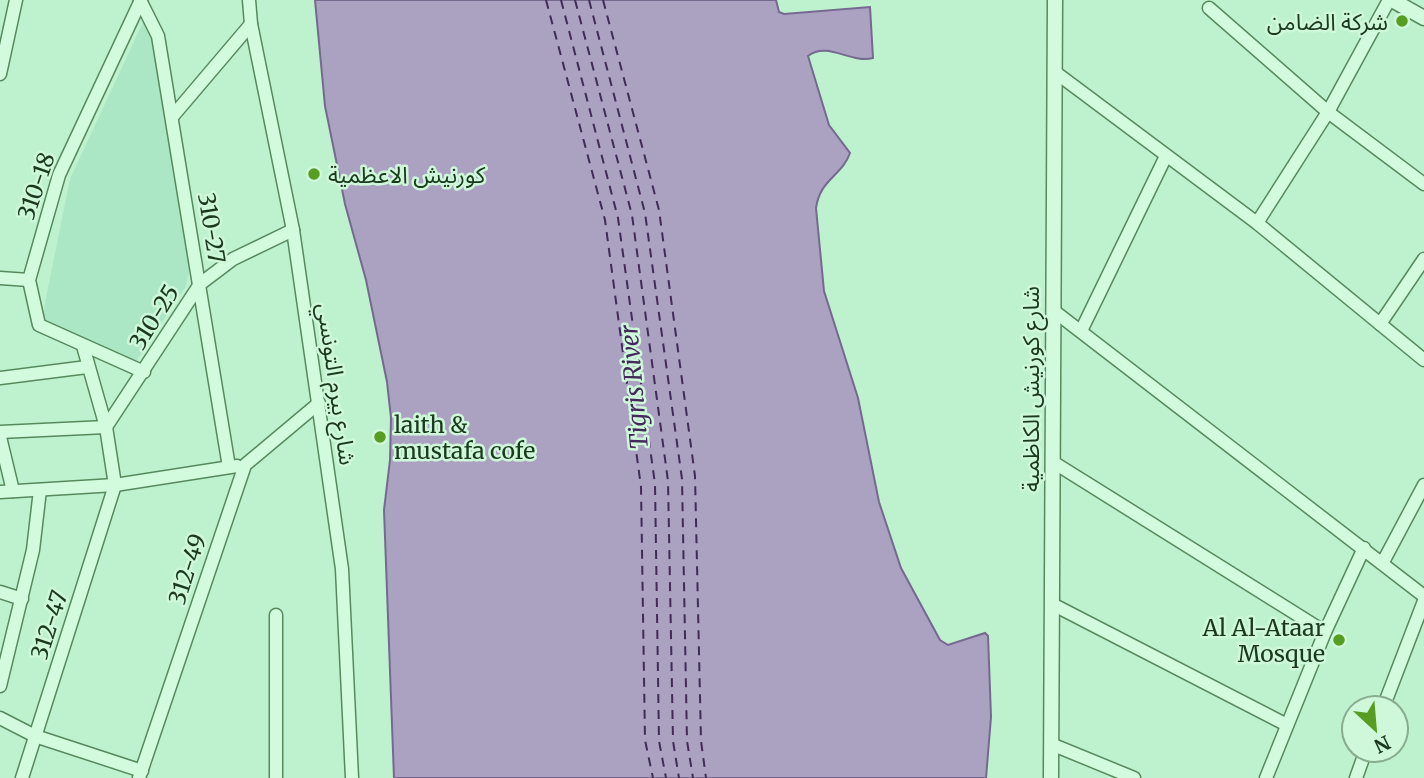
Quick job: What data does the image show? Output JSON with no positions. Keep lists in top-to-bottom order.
{
  "streets": {
    "street": [
      "310-18",
      "310-27",
      "310-25",
      "شارع بيرم التونسي",
      "شارع كورنيش الكاظمية",
      "312-49",
      "312-47"
    ]
  },
  "crossings": [
    ["310-18", "310-27"],
    ["310-18", "310-25"],
    ["310-27", "310-25"],
    ["310-25", "شارع بيرم التونسي"]
  ],
  "water": ["Tigris River"],
  "places": [
    "شركة الضامن",
    "كورنيش الاعظمية",
    "laith & mustafa cofe",
    "Al Al-Ataar Mosque"
  ],
  "north": "bottom right"
}
